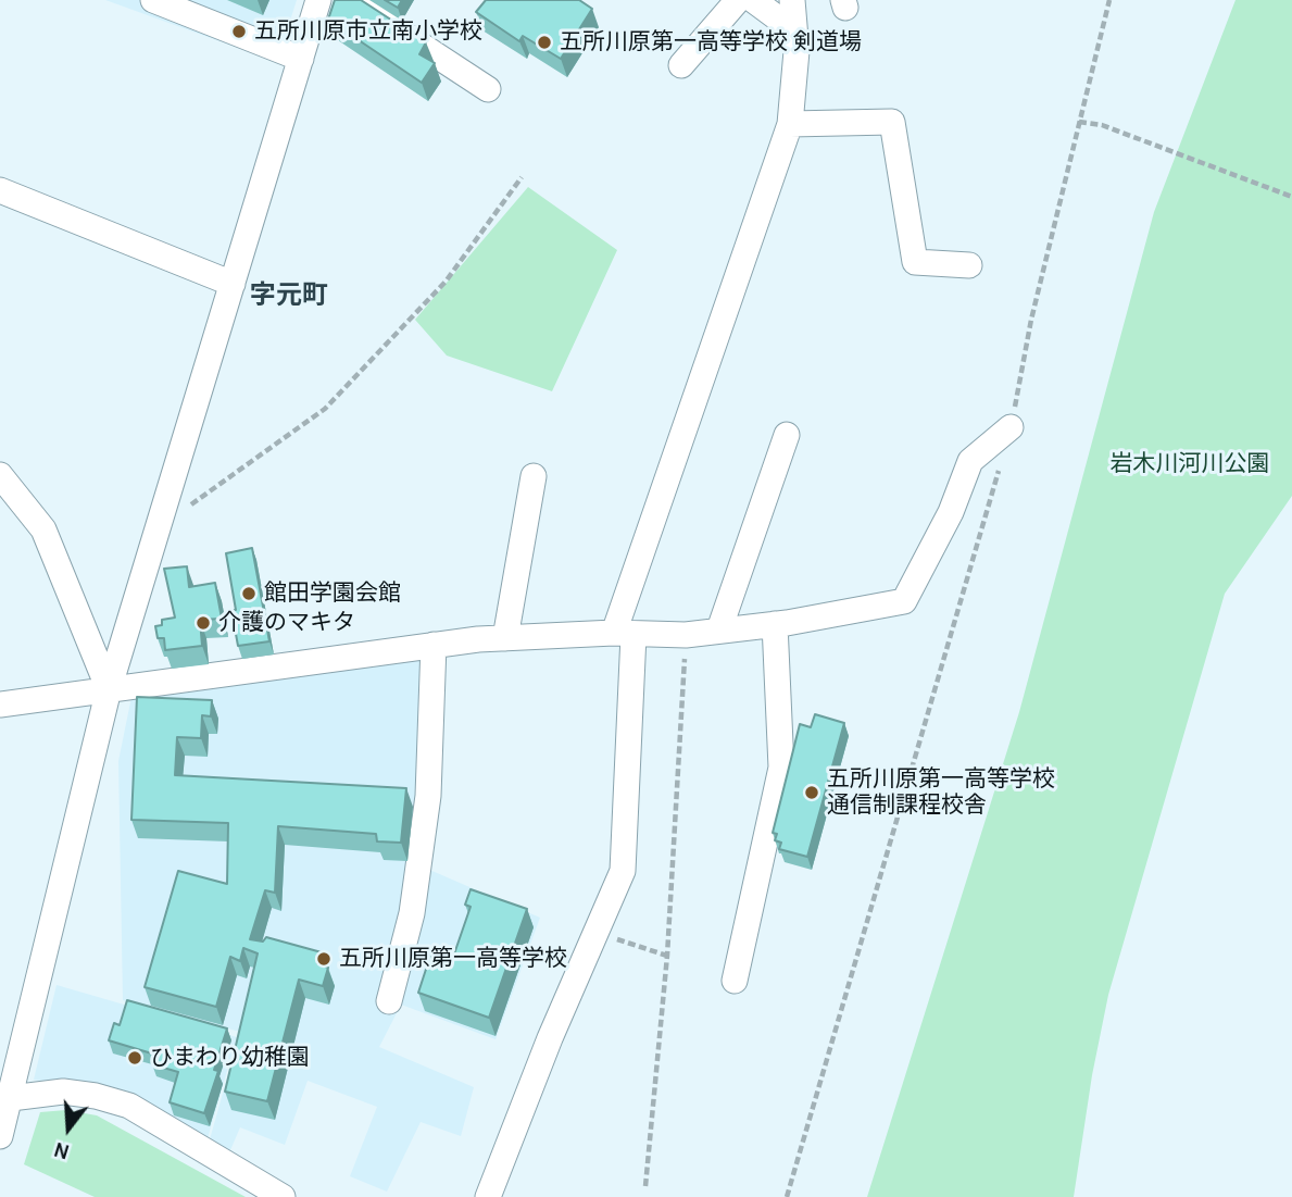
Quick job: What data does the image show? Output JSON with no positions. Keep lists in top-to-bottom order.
{
  "districts": ["字元町"],
  "parks": ["岩木川河川公園"],
  "places": [
    "五所川原市立南小学校",
    "五所川原第一高等学校 剣道場",
    "館田学園会館",
    "介護のマキタ",
    "五所川原第一高等学校 通信制課程校舎",
    "五所川原第一高等学校",
    "ひまわり幼稚園"
  ],
  "north": "bottom"
}
